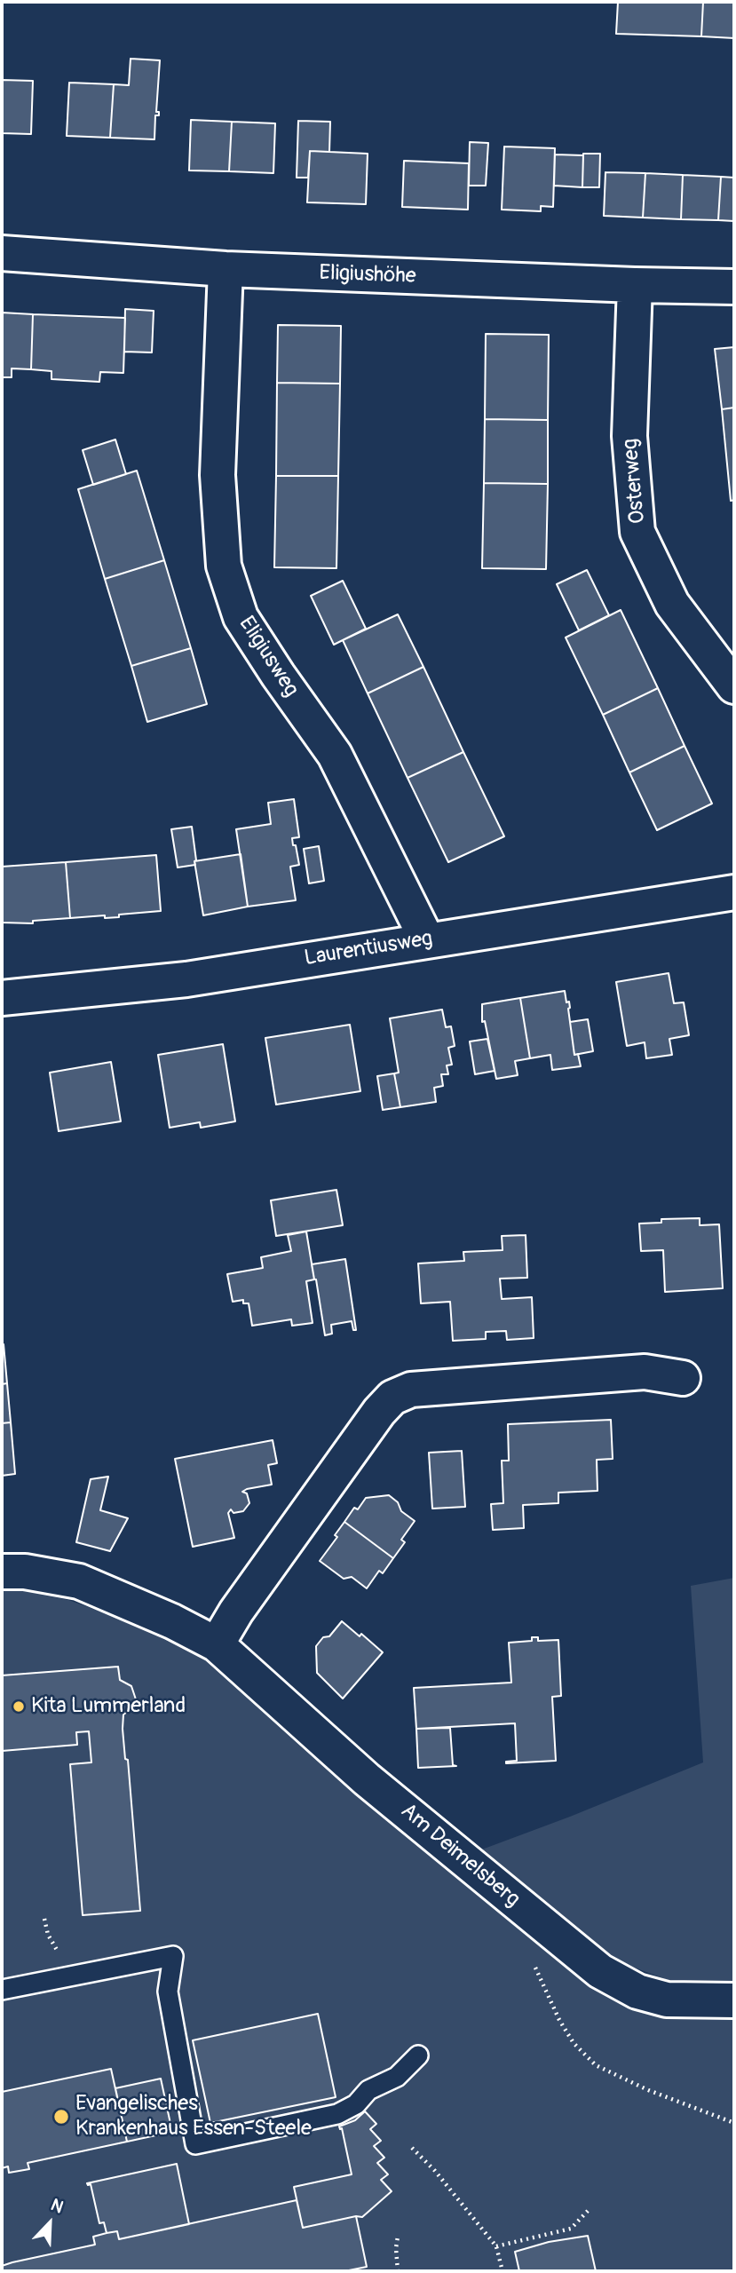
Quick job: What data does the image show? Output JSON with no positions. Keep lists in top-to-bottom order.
{
  "streets": {
    "street": [
      "Eligiushöhe",
      "Osterweg",
      "Eligiusweg",
      "Laurentiusweg",
      "Am Deimelsberg"
    ]
  },
  "crossings": [
    ["Eligiushöhe", "Osterweg"],
    ["Eligiushöhe", "Eligiusweg"],
    ["Eligiusweg", "Laurentiusweg"]
  ],
  "places": ["Kita Lummerland", "Evangelisches Krankenhaus Essen-Steele"],
  "north": "top right"
}
